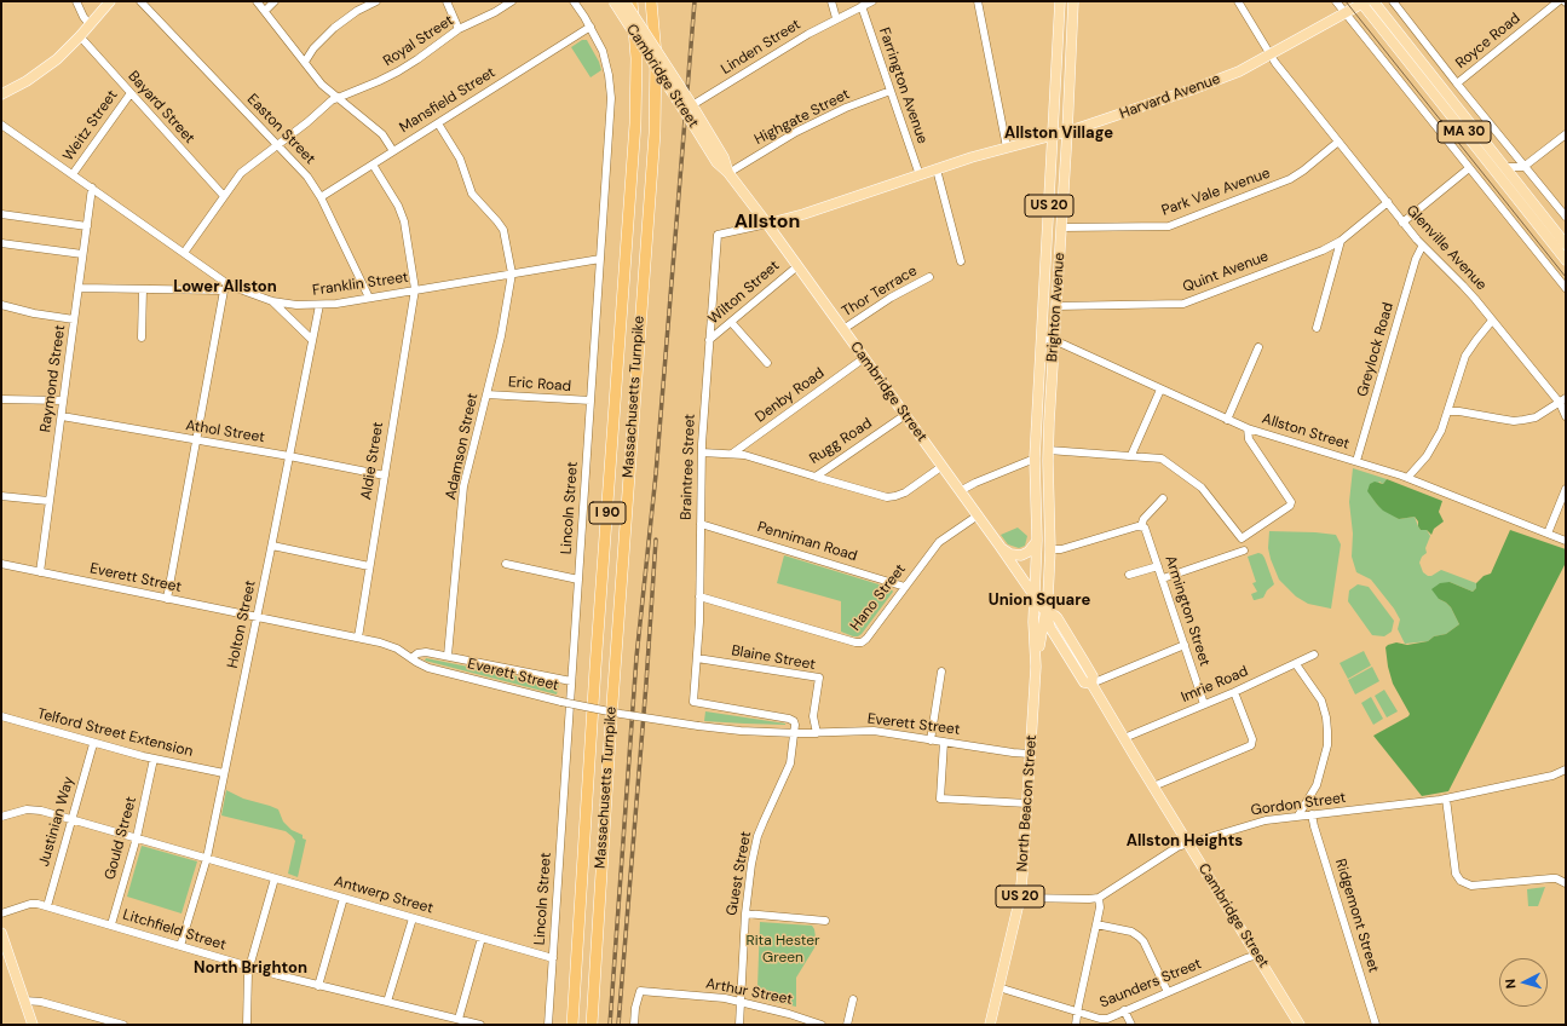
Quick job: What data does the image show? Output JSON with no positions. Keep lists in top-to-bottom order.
{
  "streets": {
    "highway": ["Massachusetts Turnpike", "I 90"],
    "main road": [
      "Cambridge Street",
      "Harvard Avenue",
      "MA 30",
      "US 20",
      "Brighton Avenue",
      "North Beacon Street"
    ],
    "street": [
      "Royal Street",
      "Royce Road",
      "Linden Street",
      "Farrington Avenue",
      "Mansfield Street",
      "Bayard Street",
      "Highgate Street",
      "Weitz Street",
      "Easton Street",
      "Park Vale Avenue",
      "Glenville Avenue",
      "Quint Avenue",
      "Franklin Street",
      "Thor Terrace",
      "Wilton Street",
      "Greylock Road",
      "Raymond Street",
      "Eric Road",
      "Denby Road",
      "Athol Street",
      "Allston Street",
      "Rugg Road",
      "Adamson Street",
      "Aldie Street",
      "Braintree Street",
      "Lincoln Street",
      "Penniman Road",
      "Everett Street",
      "Hano Street",
      "Armington Street",
      "Holton Street",
      "Blaine Street",
      "Imrie Road",
      "Telford Street Extension",
      "Gordon Street",
      "Justinian Way",
      "Gould Street",
      "Guest Street",
      "Antwerp Street",
      "Ridgemont Street",
      "Litchfield Street",
      "Saunders Street",
      "Arthur Street"
    ]
  },
  "crossings": [
    ["Royal Street", "Bayard Street"],
    ["Royal Street", "Easton Street"],
    ["Royal Street", "Franklin Street"],
    ["Linden Street", "Cambridge Street"],
    ["Linden Street", "Farrington Avenue"],
    ["Cambridge Street", "Harvard Avenue"],
    ["Cambridge Street", "Highgate Street"],
    ["Cambridge Street", "Thor Terrace"],
    ["Cambridge Street", "Wilton Street"],
    ["Cambridge Street", "Brighton Avenue"],
    ["Cambridge Street", "Denby Road"],
    ["Cambridge Street", "Rugg Road"],
    ["Cambridge Street", "Braintree Street"],
    ["Cambridge Street", "Hano Street"],
    ["Cambridge Street", "Imrie Road"],
    ["Cambridge Street", "North Beacon Street"],
    ["Cambridge Street", "Gordon Street"],
    ["Cambridge Street", "Saunders Street"],
    ["Farrington Avenue", "Harvard Avenue"],
    ["Farrington Avenue", "Highgate Street"],
    ["Harvard Avenue", "MA 30"],
    ["Harvard Avenue", "Glenville Avenue"],
    ["Harvard Avenue", "Brighton Avenue"],
    ["Harvard Avenue", "Braintree Street"],
    ["Mansfield Street", "Easton Street"],
    ["Mansfield Street", "Adamson Street"],
    ["Mansfield Street", "Aldie Street"],
    ["Mansfield Street", "Lincoln Street"],
    ["Bayard Street", "Weitz Street"],
    ["Weitz Street", "Franklin Street"],
    ["Easton Street", "Franklin Street"],
    ["Park Vale Avenue", "Glenville Avenue"],
    ["Park Vale Avenue", "Brighton Avenue"],
    ["Glenville Avenue", "Quint Avenue"],
    ["Glenville Avenue", "Greylock Road"],
    ["Quint Avenue", "Brighton Avenue"],
    ["Franklin Street", "Raymond Street"],
    ["Franklin Street", "Adamson Street"],
    ["Franklin Street", "Aldie Street"],
    ["Franklin Street", "Lincoln Street"],
    ["Franklin Street", "Holton Street"],
    ["Wilton Street", "Braintree Street"],
    ["Brighton Avenue", "Allston Street"],
    ["Brighton Avenue", "North Beacon Street"],
    ["Greylock Road", "Allston Street"],
    ["Raymond Street", "Athol Street"],
    ["Raymond Street", "Everett Street"],
    ["Eric Road", "Adamson Street"],
    ["Eric Road", "Lincoln Street"],
    ["Denby Road", "Rugg Road"],
    ["Athol Street", "Aldie Street"],
    ["Athol Street", "Holton Street"],
    ["Rugg Road", "Braintree Street"],
    ["Aldie Street", "Everett Street"],
    ["Braintree Street", "Penniman Road"],
    ["Braintree Street", "Everett Street"],
    ["Braintree Street", "Hano Street"],
    ["Braintree Street", "Blaine Street"],
    ["Braintree Street", "Guest Street"],
    ["Lincoln Street", "Antwerp Street"],
    ["Penniman Road", "Hano Street"],
    ["Everett Street", "Holton Street"],
    ["Everett Street", "Blaine Street"],
    ["Everett Street", "North Beacon Street"],
    ["Everett Street", "Guest Street"],
    ["Armington Street", "Imrie Road"],
    ["Holton Street", "Telford Street Extension"],
    ["Holton Street", "Antwerp Street"],
    ["Holton Street", "Litchfield Street"],
    ["Telford Street Extension", "Justinian Way"],
    ["Telford Street Extension", "Gould Street"],
    ["North Beacon Street", "Gordon Street"],
    ["North Beacon Street", "Saunders Street"],
    ["Gordon Street", "Ridgemont Street"],
    ["Justinian Way", "Antwerp Street"],
    ["Justinian Way", "Litchfield Street"],
    ["Gould Street", "Antwerp Street"],
    ["Gould Street", "Litchfield Street"],
    ["Guest Street", "Arthur Street"]
  ],
  "districts": [
    "Allston Village",
    "Allston",
    "Lower Allston",
    "Union Square",
    "Allston Heights",
    "North Brighton"
  ],
  "parks": ["Rita Hester Green"],
  "north": "left"
}
